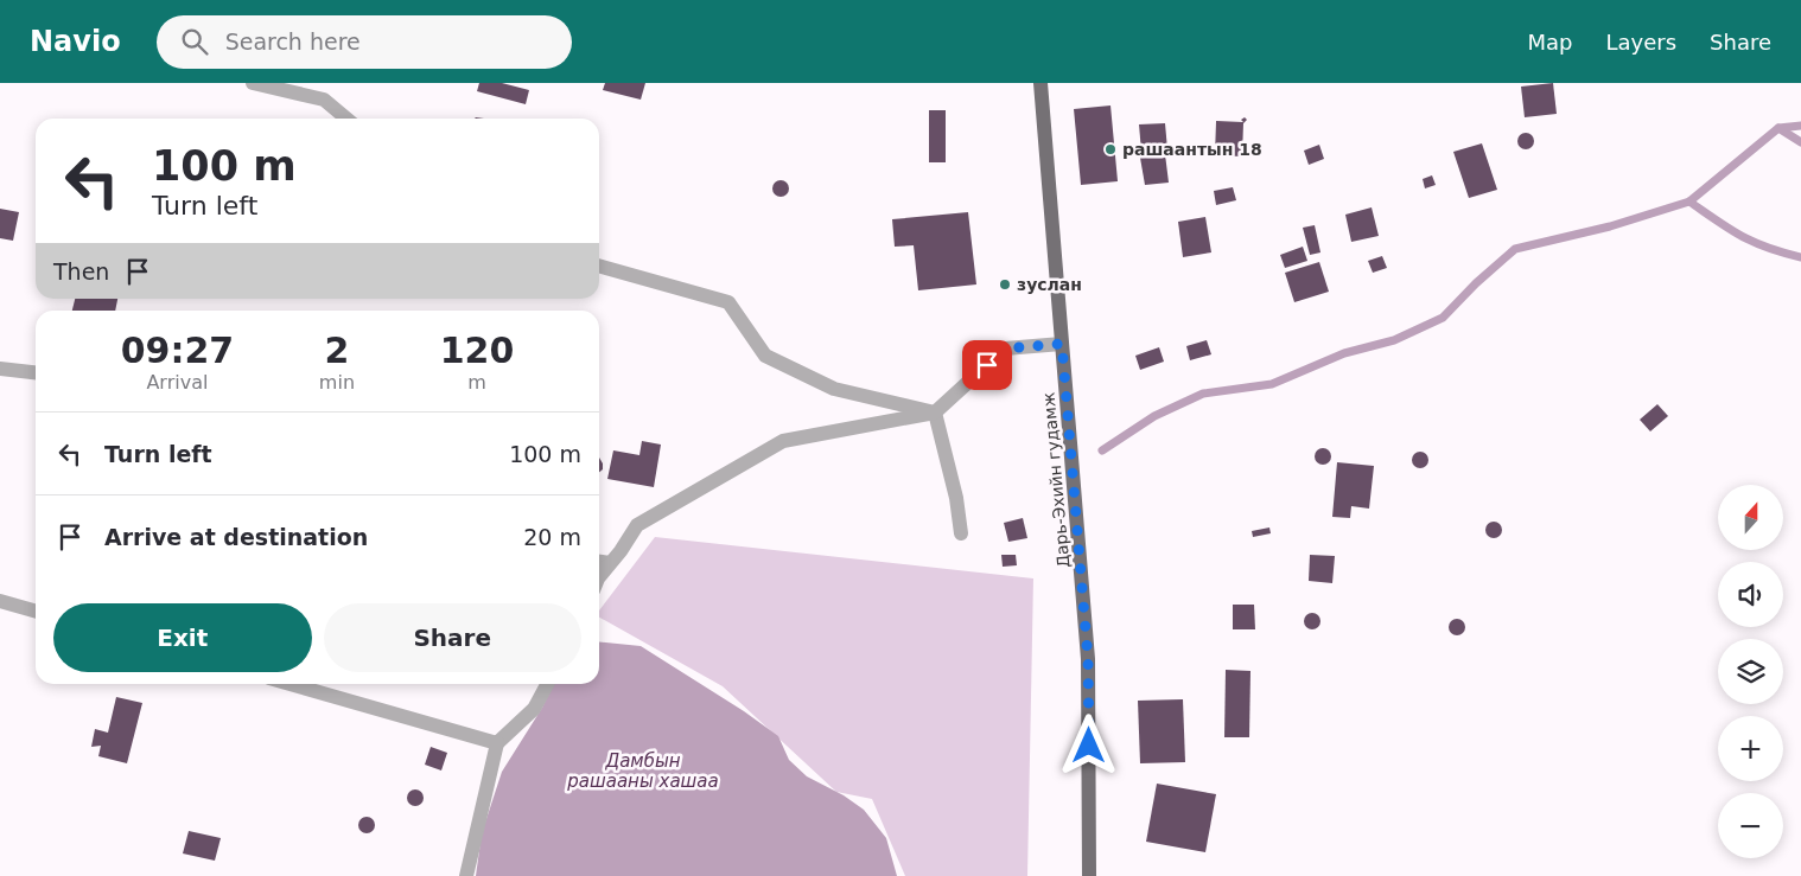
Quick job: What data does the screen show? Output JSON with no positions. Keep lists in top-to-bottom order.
{
  "streets": {
    "main road": ["Дарь-Эхийн гудамж"]
  },
  "water": ["Дамбын рашааны хашаа"],
  "places": ["рашаантын 18", "зуслан"],
  "north": "top",
  "page": {
    "header": "Navio",
    "search": "Search here",
    "nav": ["Map", "Layers", "Share"],
    "turn": ["100 m", "Turn left"],
    "then": "Then",
    "eta": [
      "09:27",
      "Arrival",
      "2",
      "min",
      "120",
      "m"
    ],
    "list": [
      {
        "name": "Turn left",
        "value": "100 m"
      },
      {
        "name": "Arrive at destination",
        "value": "20 m"
      }
    ],
    "map_buttons": ["+", "−"],
    "buttons": ["Exit", "Share"]
  }
}
